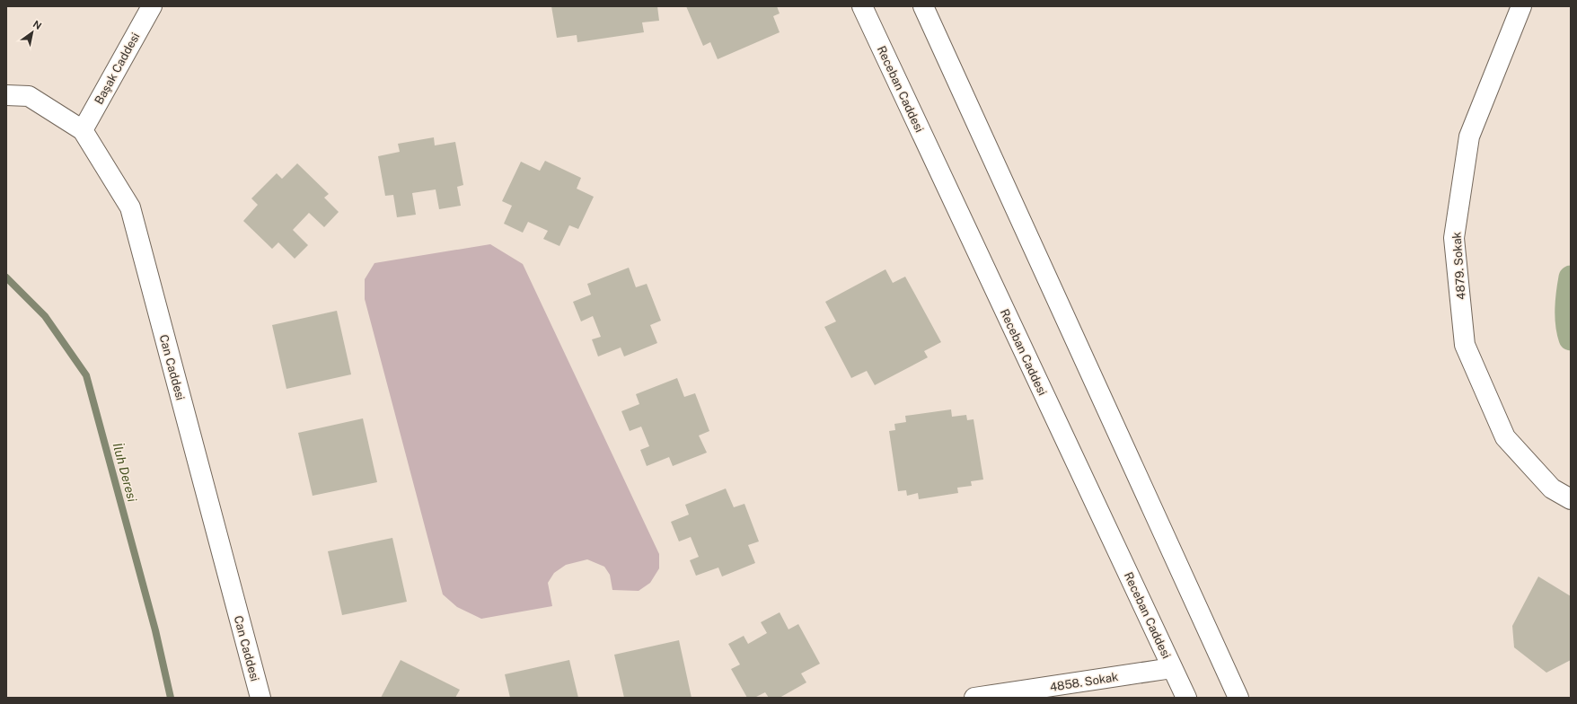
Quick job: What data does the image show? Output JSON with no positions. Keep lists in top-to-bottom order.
{
  "streets": {
    "main road": [
      "Başak Caddesi",
      "Receban Caddesi",
      "4879. Sokak",
      "Can Caddesi",
      "4858. Sokak"
    ]
  },
  "crossings": [
    ["Başak Caddesi", "Can Caddesi"],
    ["Receban Caddesi", "4858. Sokak"]
  ],
  "water": ["İluh Deresi"],
  "north": "top right"
}
